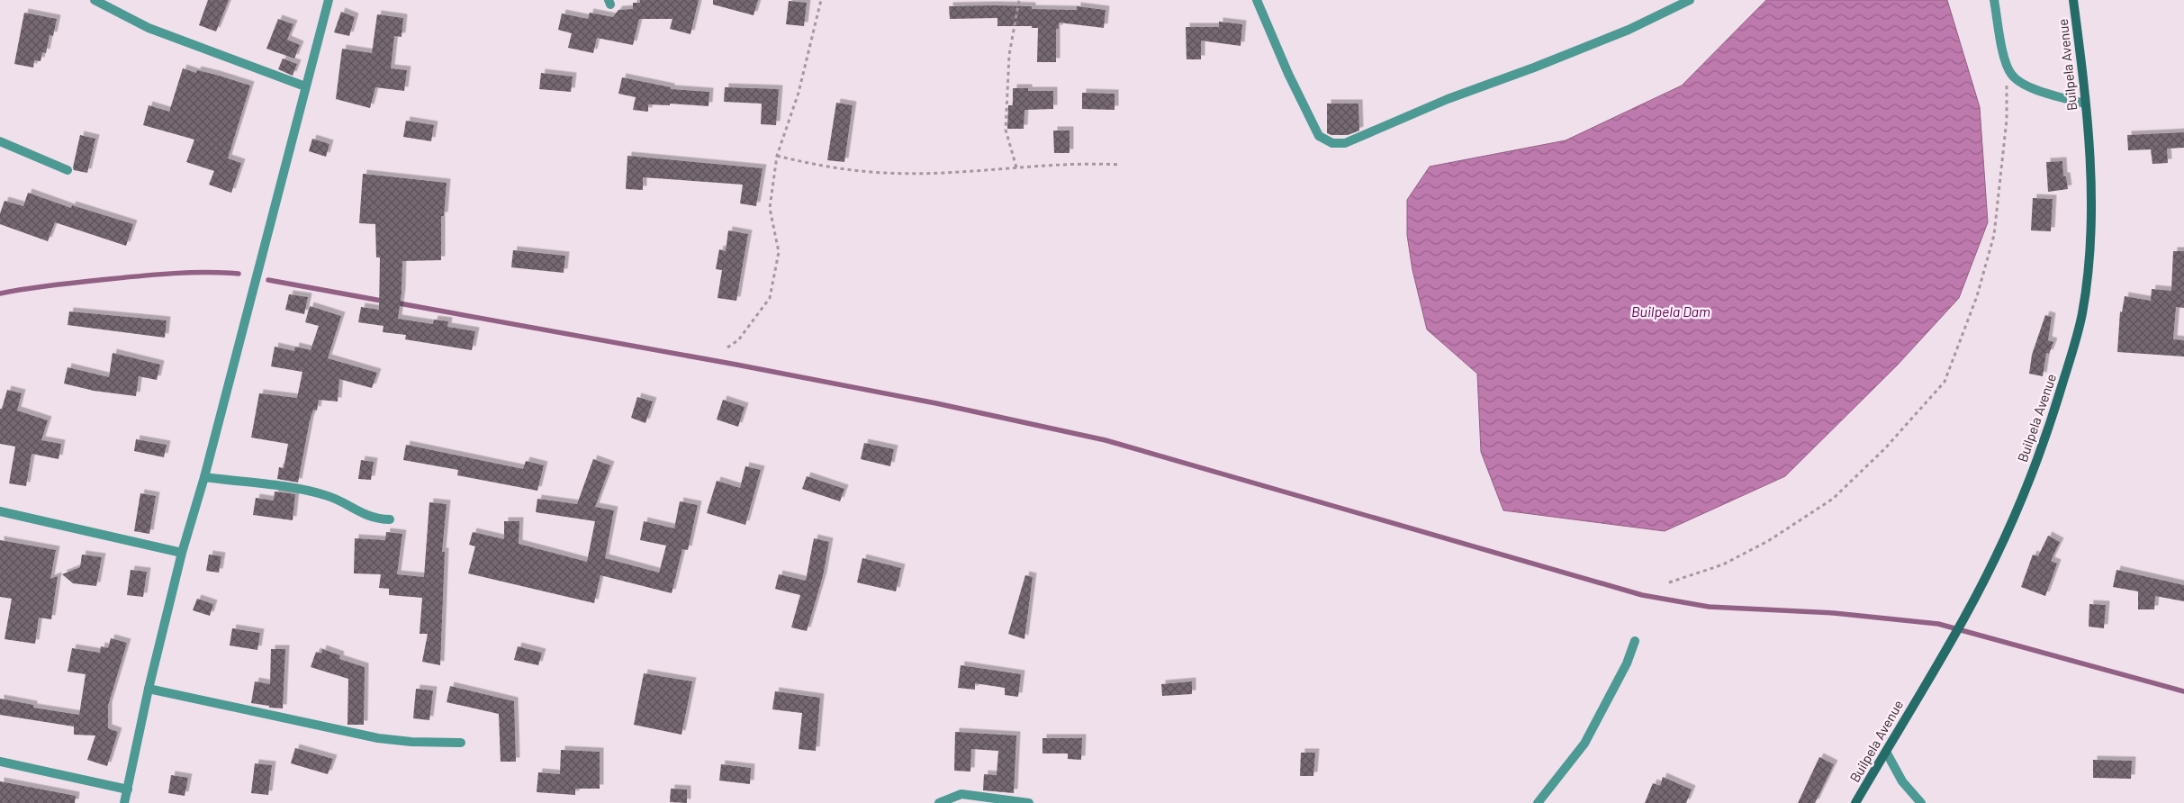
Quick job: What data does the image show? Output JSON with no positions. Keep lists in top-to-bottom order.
{
  "streets": {
    "street": ["Builpela Avenue"]
  },
  "water": ["Builpela Dam"]
}
